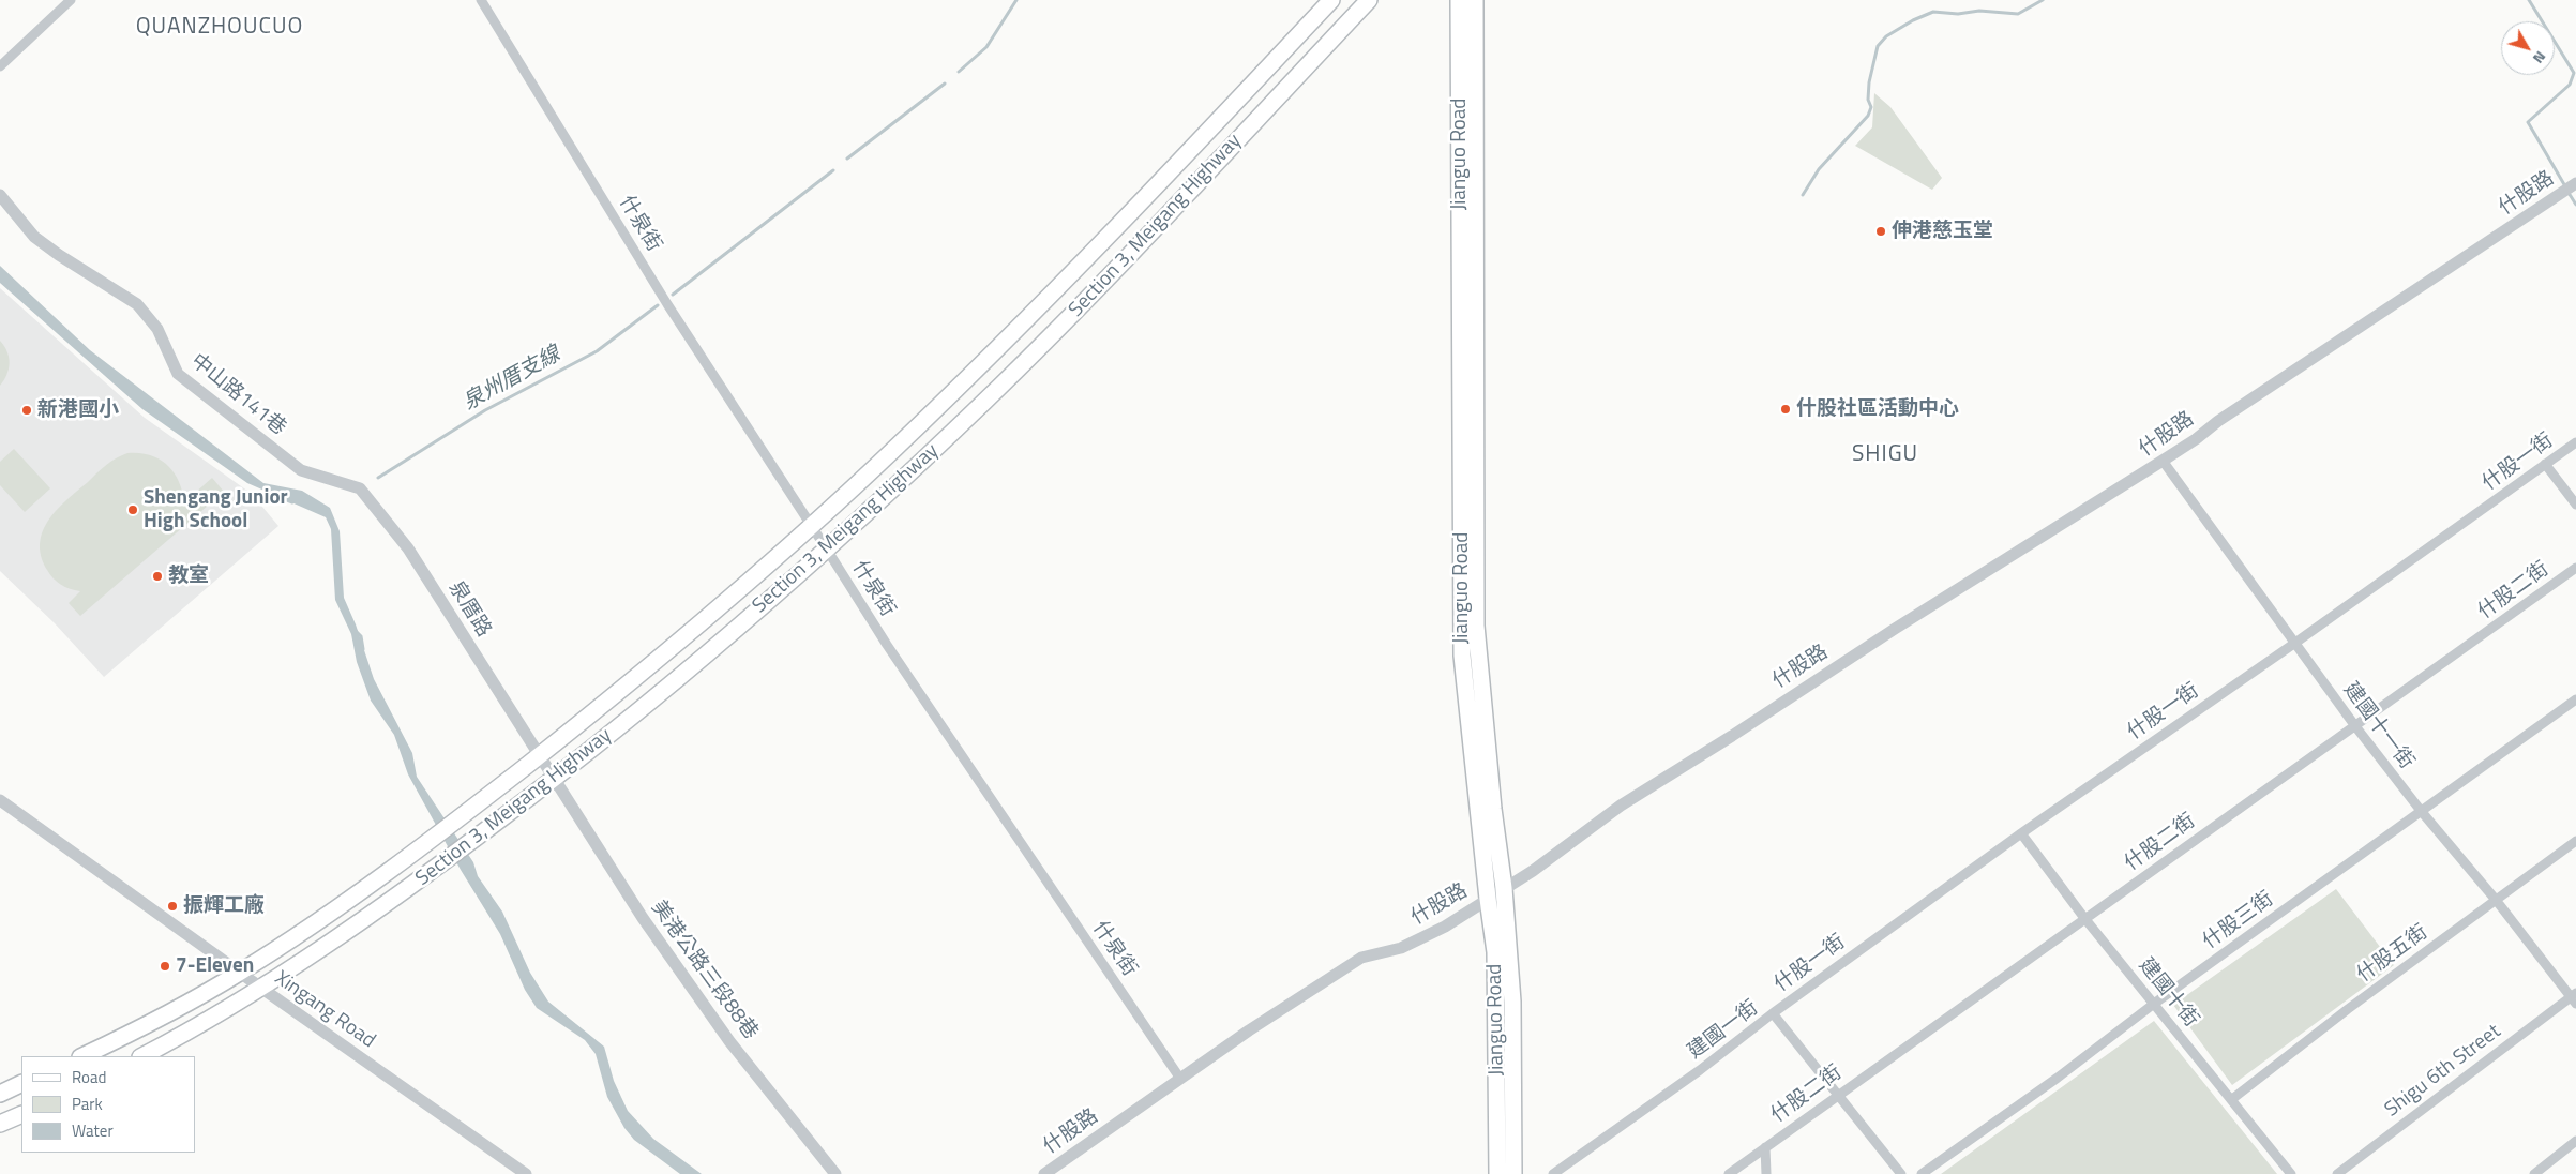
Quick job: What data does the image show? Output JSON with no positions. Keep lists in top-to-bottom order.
{
  "streets": {
    "main road": ["Jianguo Road", "Section 3, Meigang Highway"],
    "street": [
      "什股路",
      "什泉街",
      "中山路141巷",
      "什股一街",
      "什股二街",
      "泉厝路",
      "建國十一街",
      "什股三街",
      "什股五街",
      "美港公路三段88巷",
      "建國十街",
      "Xingang Road",
      "建國一街",
      "Shigu 6th Street"
    ]
  },
  "crossings": [
    ["Jianguo Road", "什股路"],
    ["什股路", "什泉街"],
    ["什股路", "建國十一街"],
    ["什泉街", "Section 3, Meigang Highway"],
    ["Section 3, Meigang Highway", "泉厝路"],
    ["Section 3, Meigang Highway", "美港公路三段88巷"],
    ["Section 3, Meigang Highway", "Xingang Road"],
    ["中山路141巷", "泉厝路"],
    ["什股一街", "建國十一街"],
    ["什股一街", "建國十街"],
    ["什股一街", "建國一街"],
    ["什股二街", "建國十一街"],
    ["什股二街", "建國十街"],
    ["什股二街", "建國一街"],
    ["泉厝路", "美港公路三段88巷"],
    ["建國十一街", "什股三街"],
    ["建國十一街", "什股五街"],
    ["建國十一街", "Shigu 6th Street"],
    ["什股三街", "建國十街"],
    ["什股五街", "建國十街"]
  ],
  "districts": ["QUANZHOUCUO", "SHIGU"],
  "water": ["泉州厝支線"],
  "places": [
    "伸港慈玉堂",
    "什股社區活動中心",
    "新港國小",
    "Shengang Junior High School",
    "教室",
    "振輝工廠",
    "7-Eleven"
  ],
  "legend": ["Road", "Park", "Water"],
  "north": "bottom right"
}
